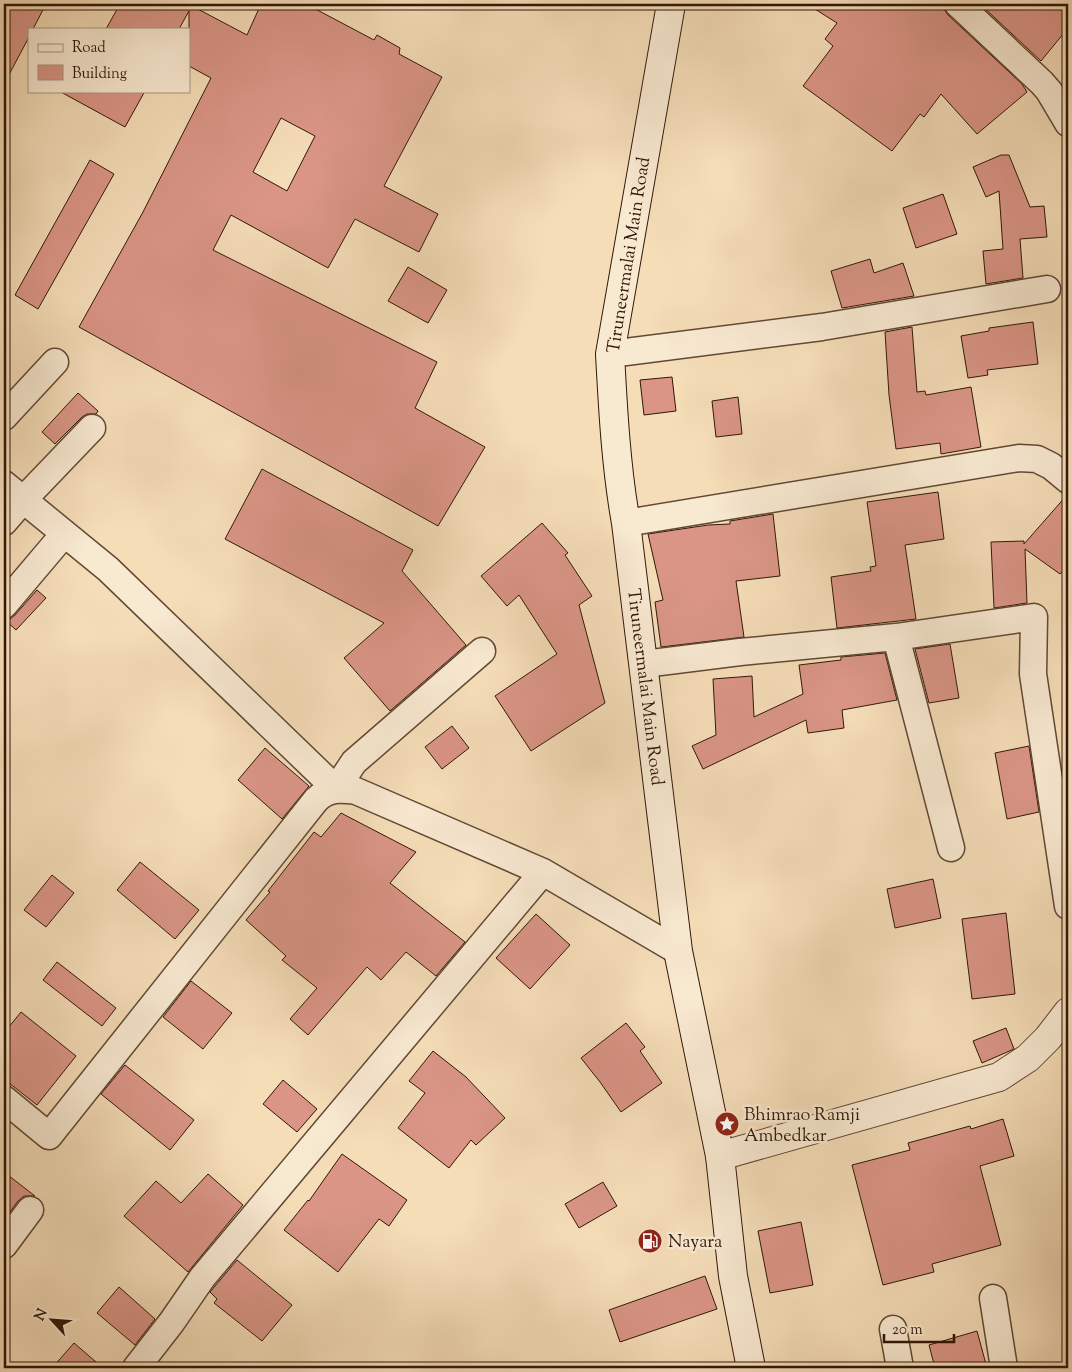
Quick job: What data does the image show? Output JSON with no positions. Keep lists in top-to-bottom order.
{
  "streets": {
    "main road": ["Tiruneermalai Main Road"]
  },
  "places": {
    "place": ["Bhimrao Ramji Ambedkar"],
    "fuel station": ["Nayara"]
  },
  "legend": ["Road", "Building"],
  "scale_bar": "20 m",
  "north": "top left"
}
